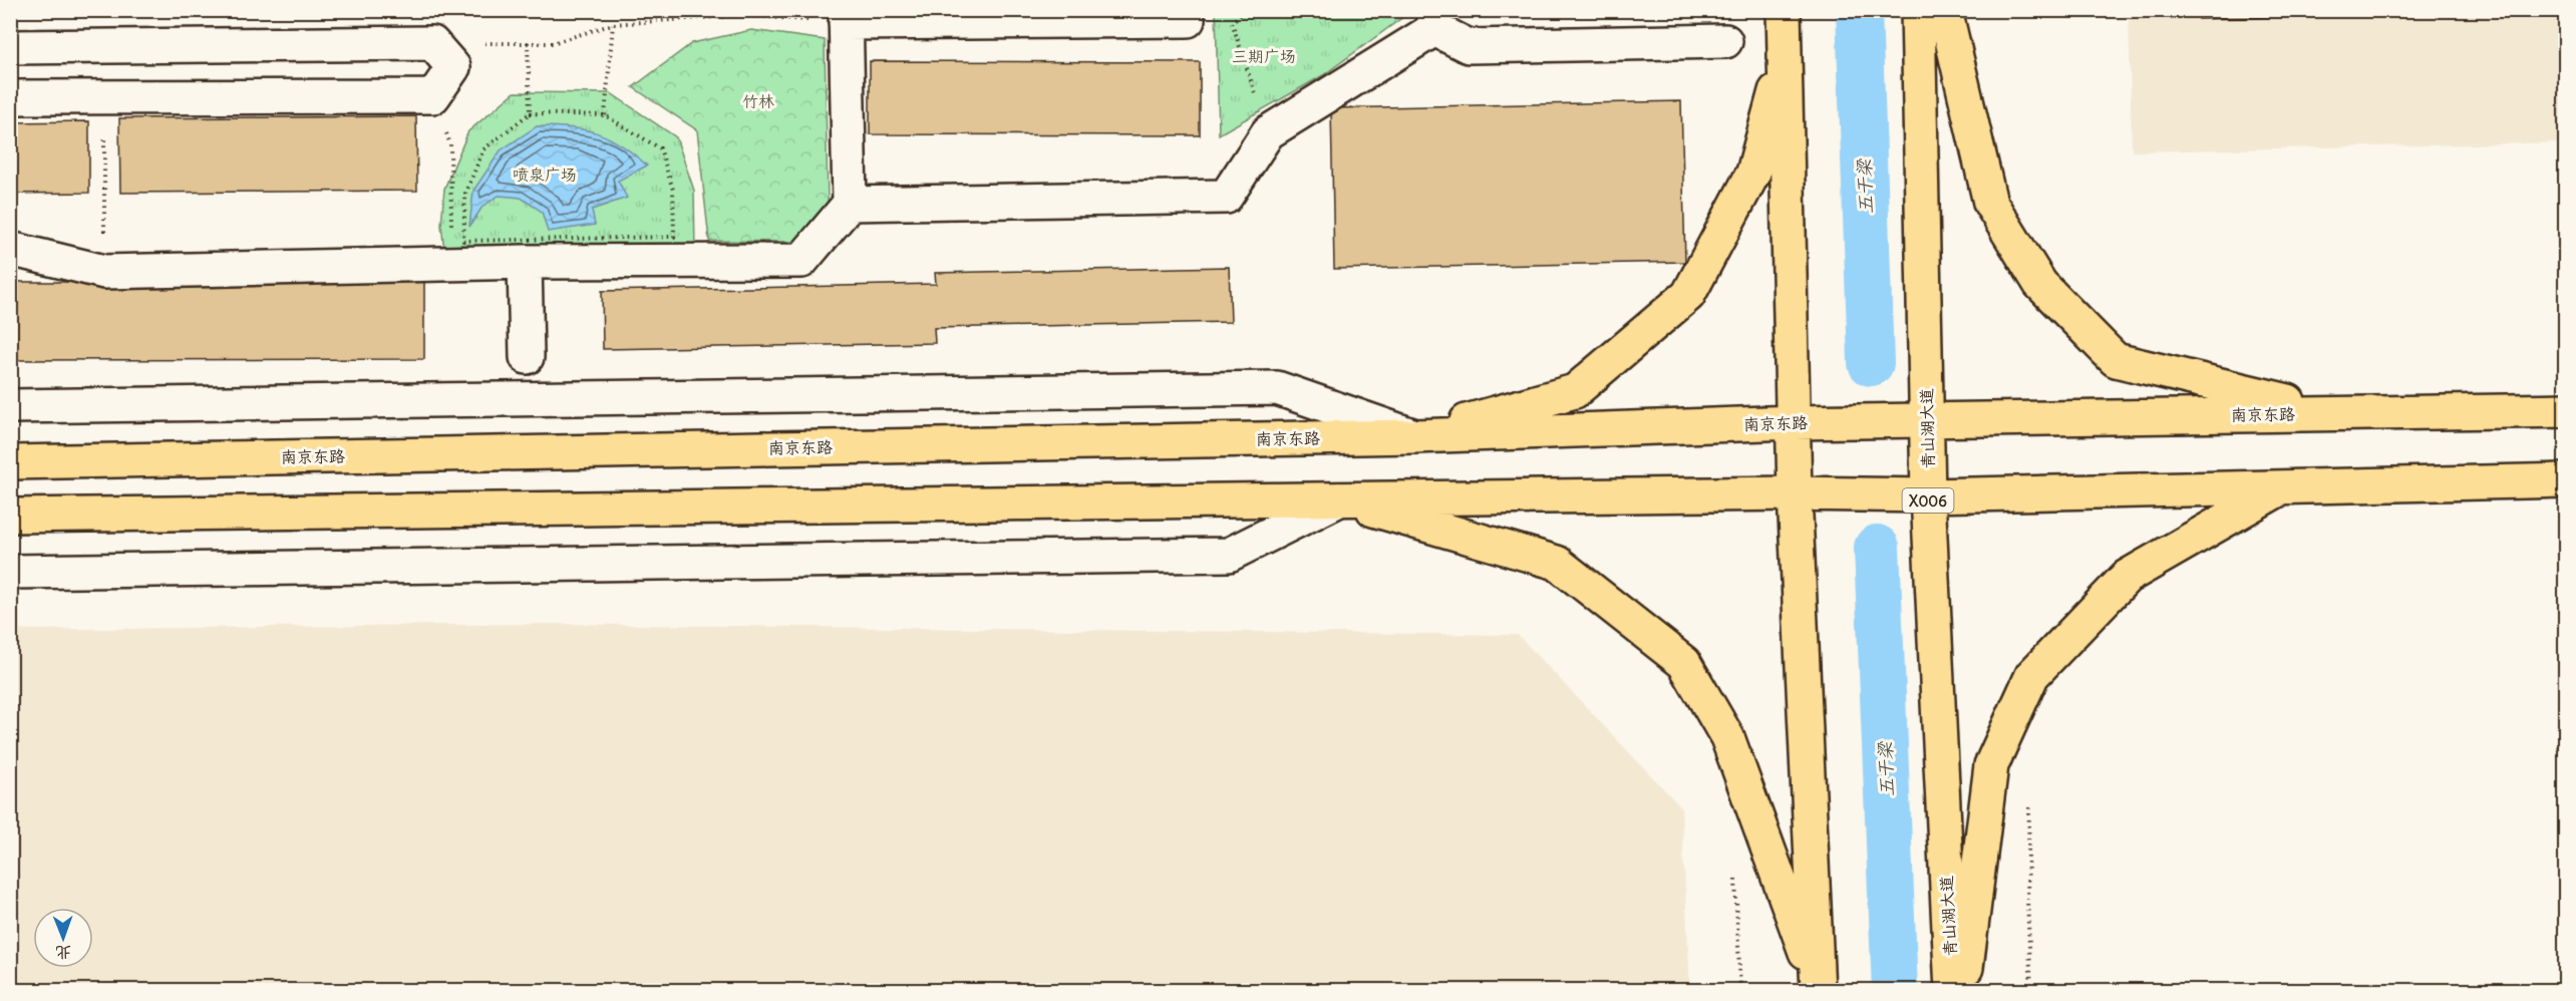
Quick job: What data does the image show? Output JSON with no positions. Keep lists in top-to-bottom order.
{
  "streets": {
    "main road": ["南京东路", "青山湖大道", "X006"]
  },
  "crossings": [
    ["南京东路", "青山湖大道"]
  ],
  "water": ["五干梁"],
  "parks": ["三期广场", "竹林", "喷泉广场"],
  "north": "bottom"
}
